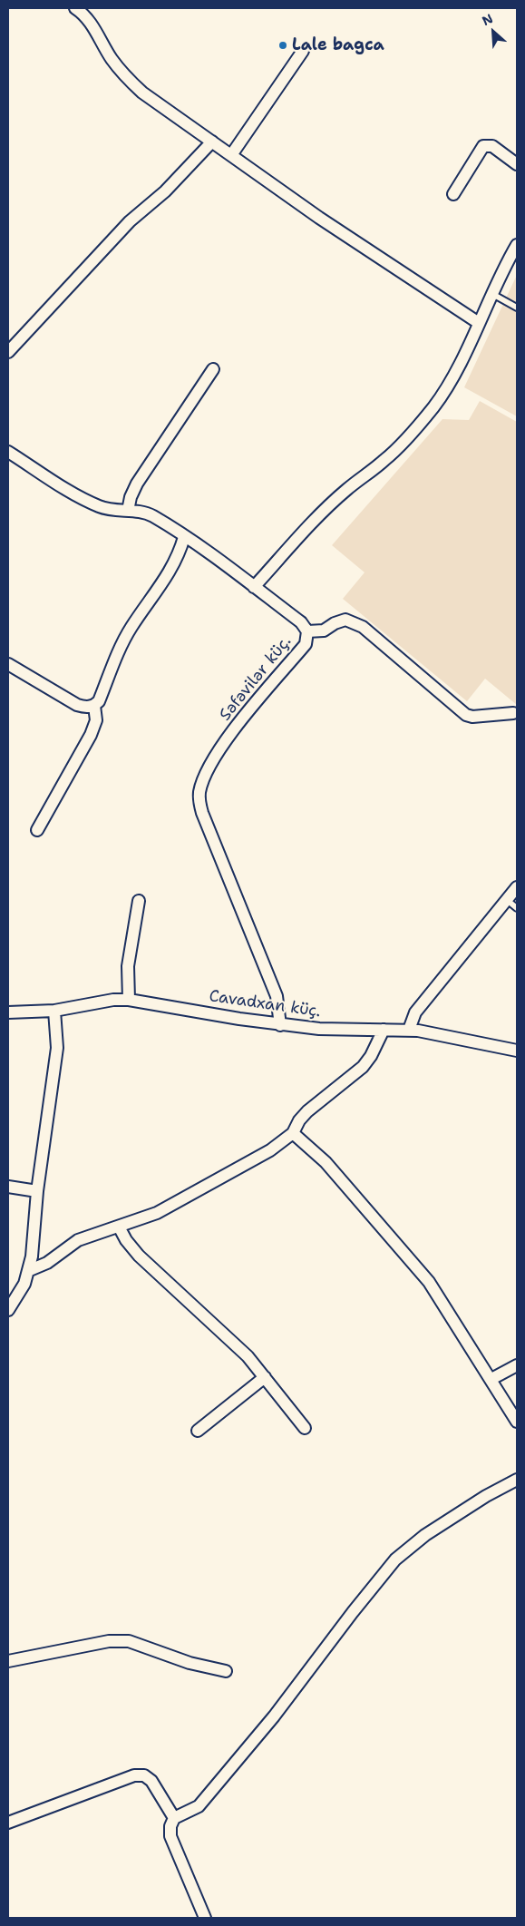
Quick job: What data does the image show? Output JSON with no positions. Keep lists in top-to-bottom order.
{
  "streets": {
    "street": ["Səfəvilər küç.", "Cavadxan küç."]
  },
  "crossings": [
    ["Səfəvilər küç.", "Cavadxan küç."]
  ],
  "places": ["Lale bagca"],
  "north": "top left"
}
